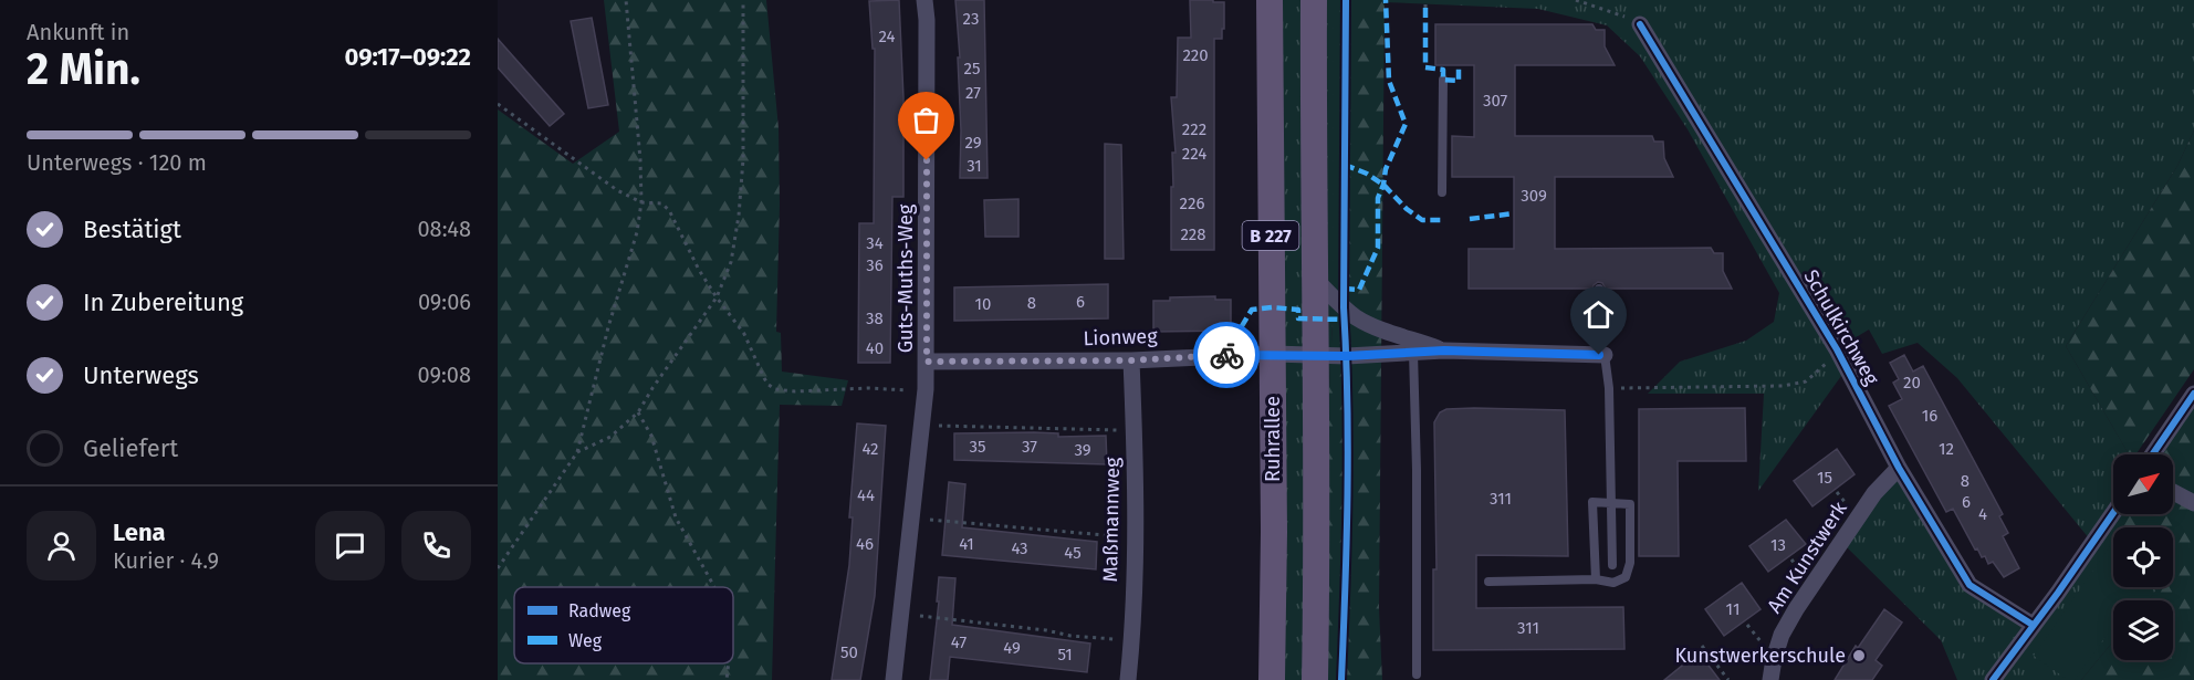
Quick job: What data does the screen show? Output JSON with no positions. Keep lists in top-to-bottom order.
{
  "streets": {
    "main road": ["B 227", "Ruhrallee"],
    "street": [
      "Guts-Muths-Weg",
      "Schulkirchweg",
      "Lionweg",
      "Maßmannweg",
      "Am Kunstwerk"
    ]
  },
  "crossings": [
    ["B 227", "Lionweg"],
    ["Guts-Muths-Weg", "Lionweg"],
    ["Schulkirchweg", "Am Kunstwerk"],
    ["Lionweg", "Ruhrallee"],
    ["Lionweg", "Maßmannweg"]
  ],
  "places": ["Kunstwerkerschule"],
  "house_numbers": [
    "23",
    "24",
    "220",
    "25",
    "27",
    "307",
    "222",
    "29",
    "224",
    "31",
    "309",
    "226",
    "228",
    "34",
    "36",
    "6",
    "8",
    "10",
    "38",
    "40",
    "20",
    "16",
    "35",
    "37",
    "42",
    "12",
    "39",
    "15",
    "8",
    "44",
    "311",
    "6",
    "4",
    "46",
    "41",
    "13",
    "43",
    "45",
    "11",
    "311",
    "47",
    "49",
    "50",
    "51"
  ],
  "legend": ["Radweg", "Weg"],
  "north": "top right",
  "page": {
    "heading": ["2 Min.", "Ankunft in", "09:17–09:22"],
    "panel": ["Lena", "Kurier · 4.9"],
    "bar": "Unterwegs · 120 m",
    "list": [
      ["Bestätigt", "08:48"],
      ["In Zubereitung", "09:06"],
      ["Unterwegs", "09:08"],
      "Geliefert"
    ]
  }
}
